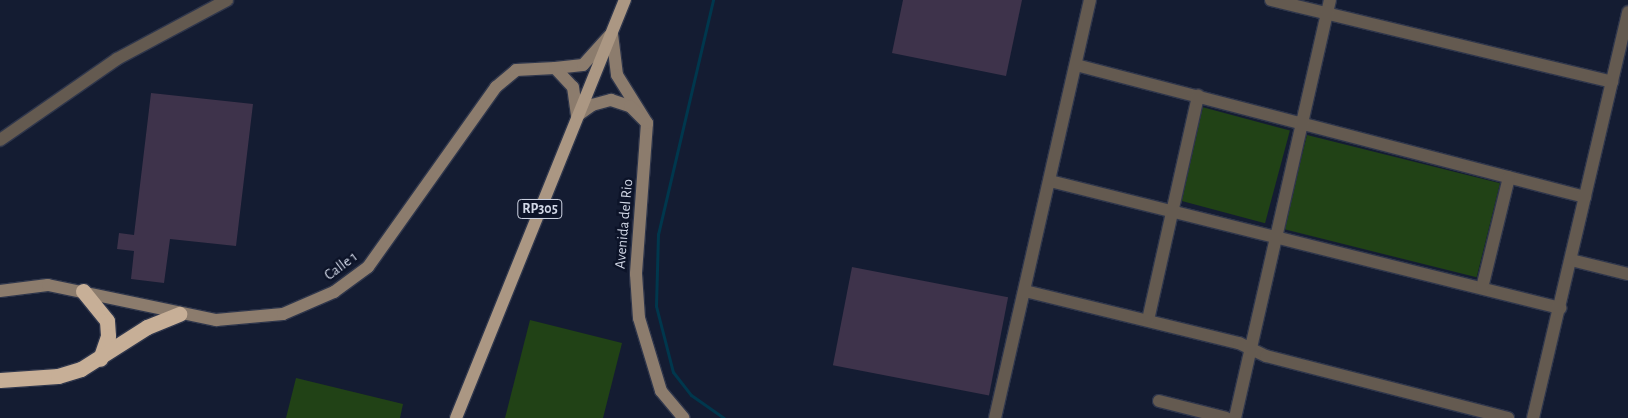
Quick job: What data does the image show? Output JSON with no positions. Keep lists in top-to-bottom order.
{
  "streets": {
    "main road": ["RP305"],
    "street": ["Avenida del Rio", "Calle 1"]
  },
  "crossings": [
    ["RP305", "Calle 1"]
  ]
}
